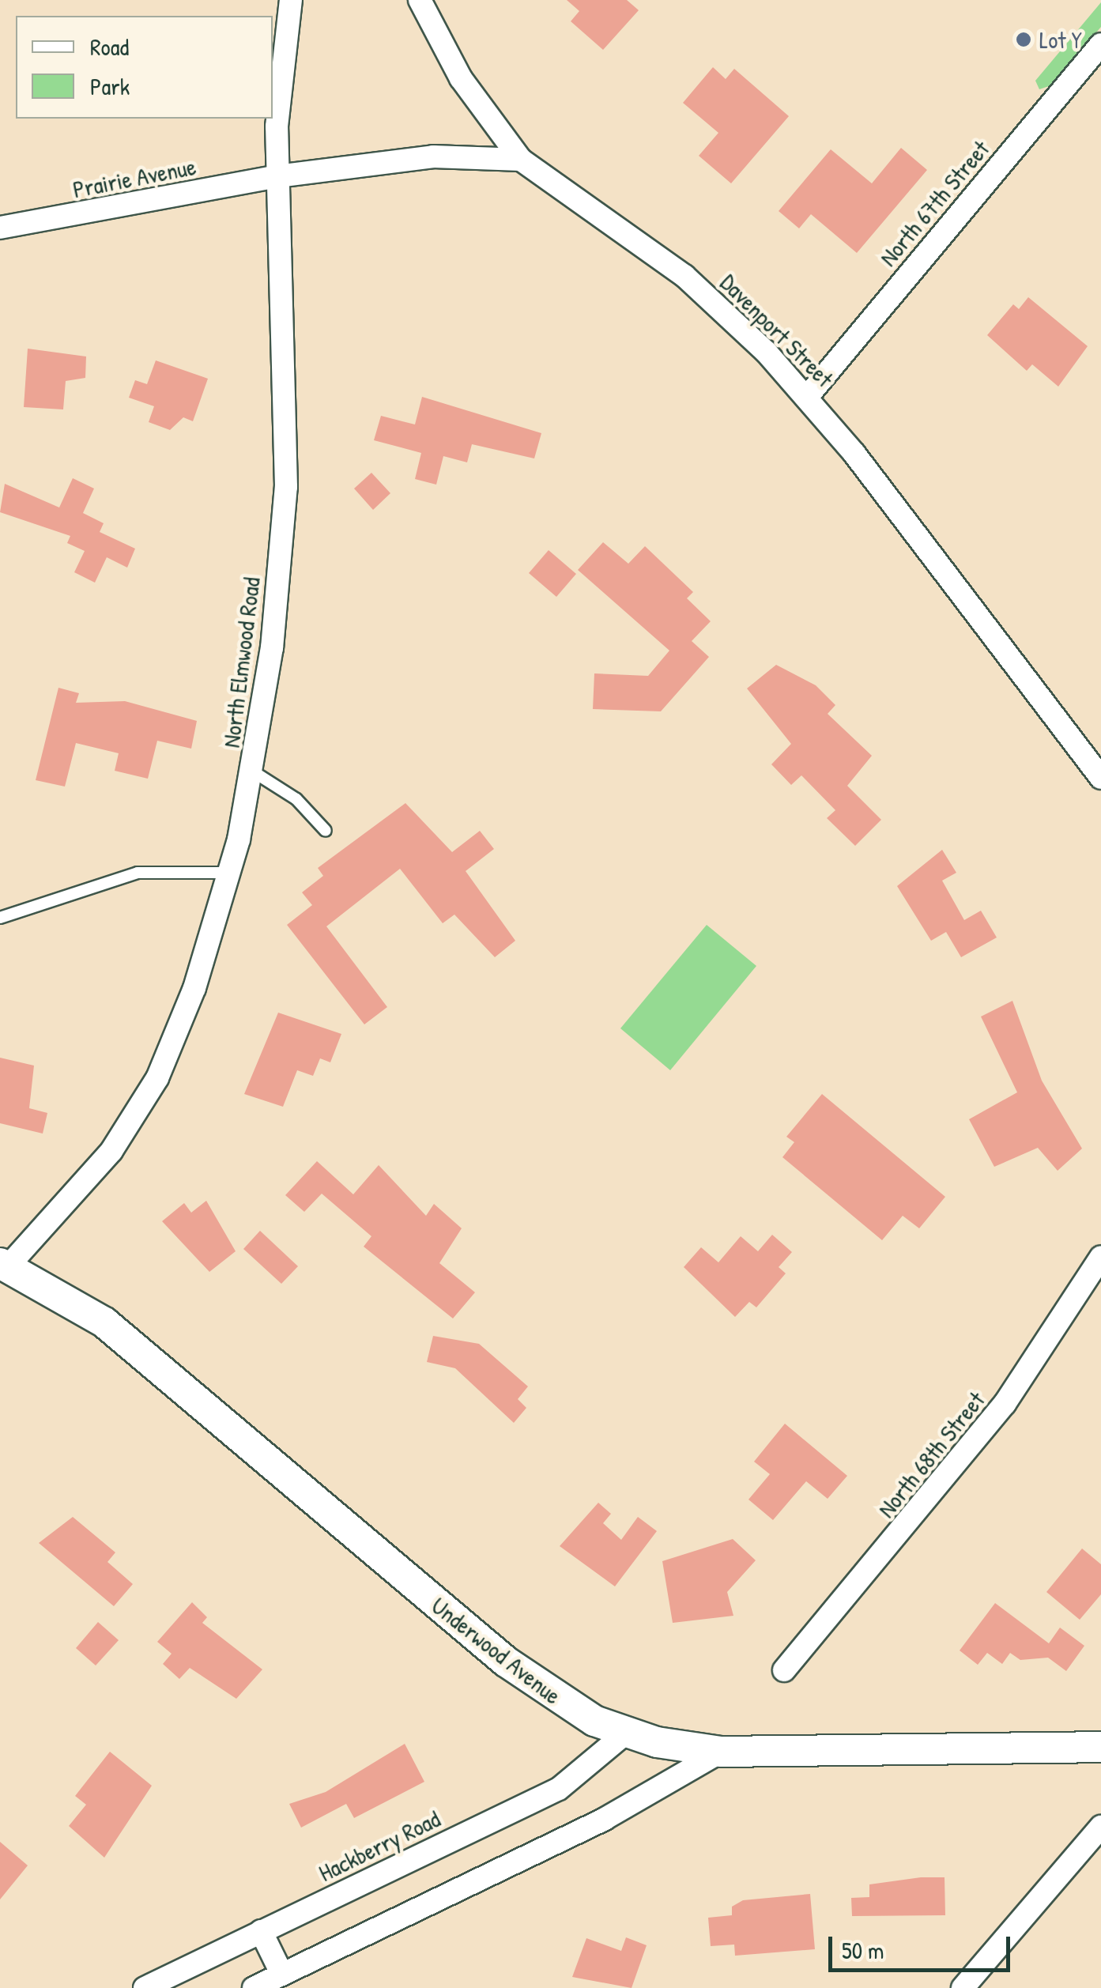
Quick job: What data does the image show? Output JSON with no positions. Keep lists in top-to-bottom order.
{
  "streets": {
    "main road": ["Underwood Avenue"],
    "street": [
      "Prairie Avenue",
      "North 67th Street",
      "Davenport Street",
      "North Elmwood Road",
      "North 68th Street",
      "Hackberry Road"
    ]
  },
  "crossings": [
    ["Prairie Avenue", "North Elmwood Road"],
    ["North 67th Street", "Davenport Street"],
    ["North Elmwood Road", "Underwood Avenue"],
    ["Underwood Avenue", "Hackberry Road"]
  ],
  "places": ["Lot Y"],
  "legend": ["Road", "Park"],
  "scale_bar": "50 m"
}
